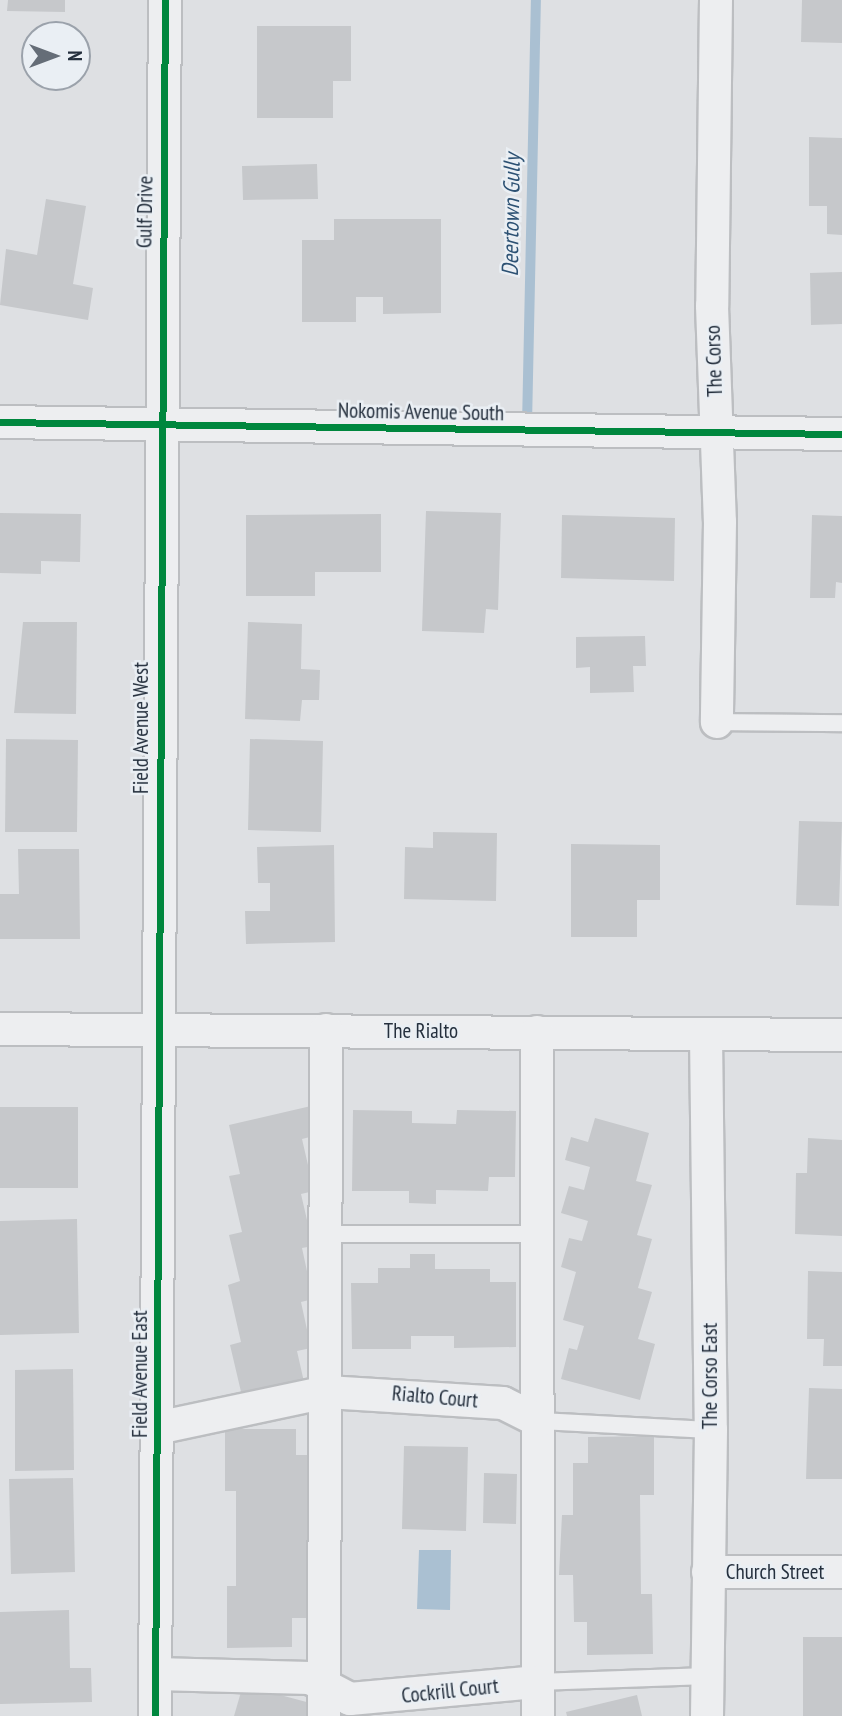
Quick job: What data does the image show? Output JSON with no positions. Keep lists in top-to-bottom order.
{
  "streets": {
    "street": [
      "Gulf Drive",
      "The Corso",
      "Nokomis Avenue South",
      "Field Avenue West",
      "The Rialto",
      "Field Avenue East",
      "The Corso East",
      "Rialto Court",
      "Church Street",
      "Cockrill Court"
    ]
  },
  "crossings": [
    ["Gulf Drive", "Nokomis Avenue South"],
    ["Gulf Drive", "Field Avenue West"],
    ["The Corso", "Nokomis Avenue South"],
    ["Nokomis Avenue South", "Field Avenue West"],
    ["Field Avenue West", "The Rialto"],
    ["Field Avenue West", "Field Avenue East"],
    ["The Rialto", "Field Avenue East"],
    ["The Rialto", "The Corso East"],
    ["Field Avenue East", "Rialto Court"],
    ["Field Avenue East", "Cockrill Court"],
    ["The Corso East", "Church Street"]
  ],
  "water": ["Deertown Gully"],
  "north": "right"
}
